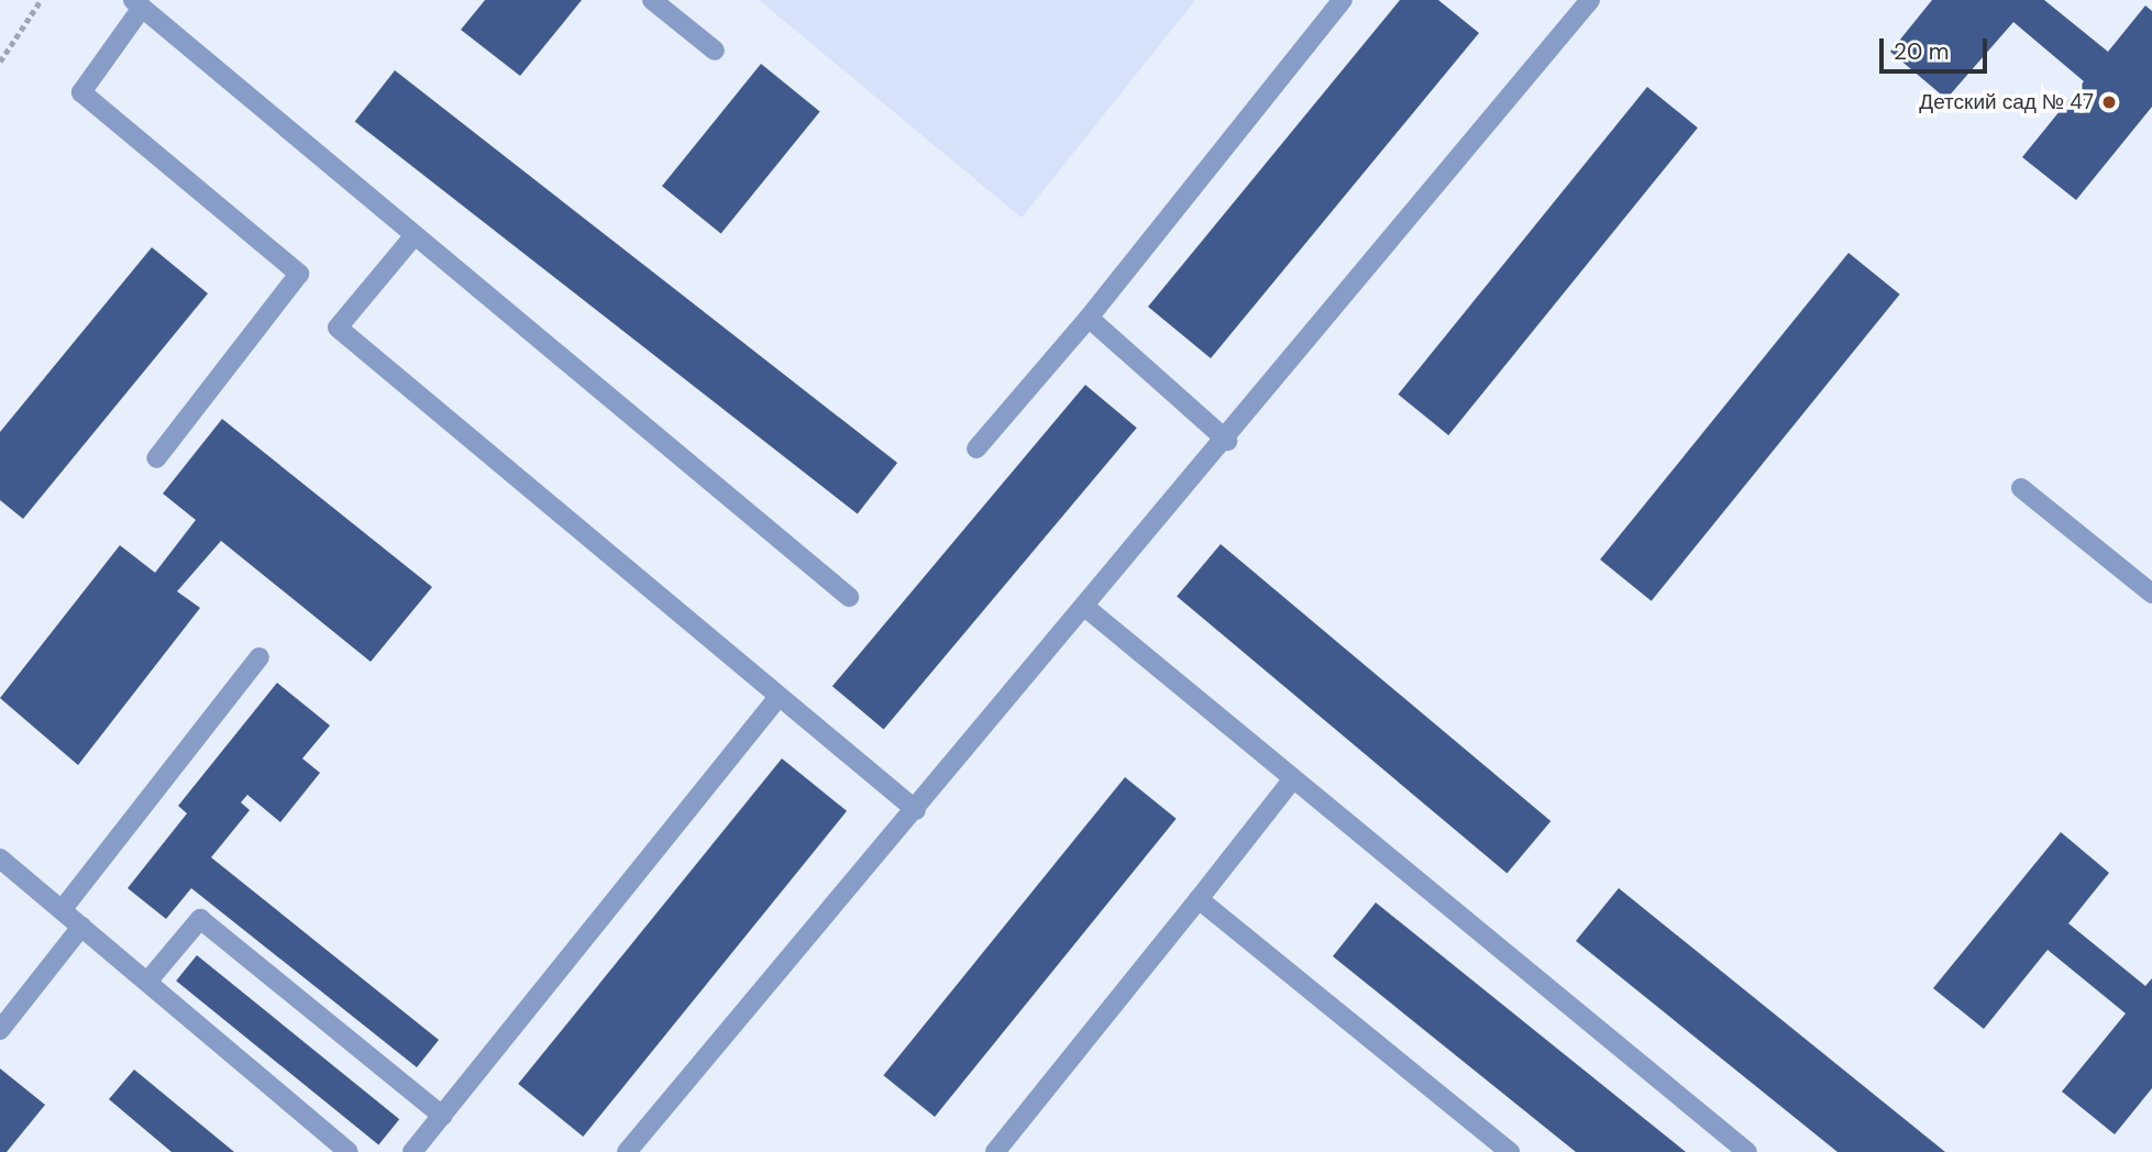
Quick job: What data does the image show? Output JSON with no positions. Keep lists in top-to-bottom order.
{
  "places": ["Детский сад № 47"],
  "scale_bar": "20 m"
}
